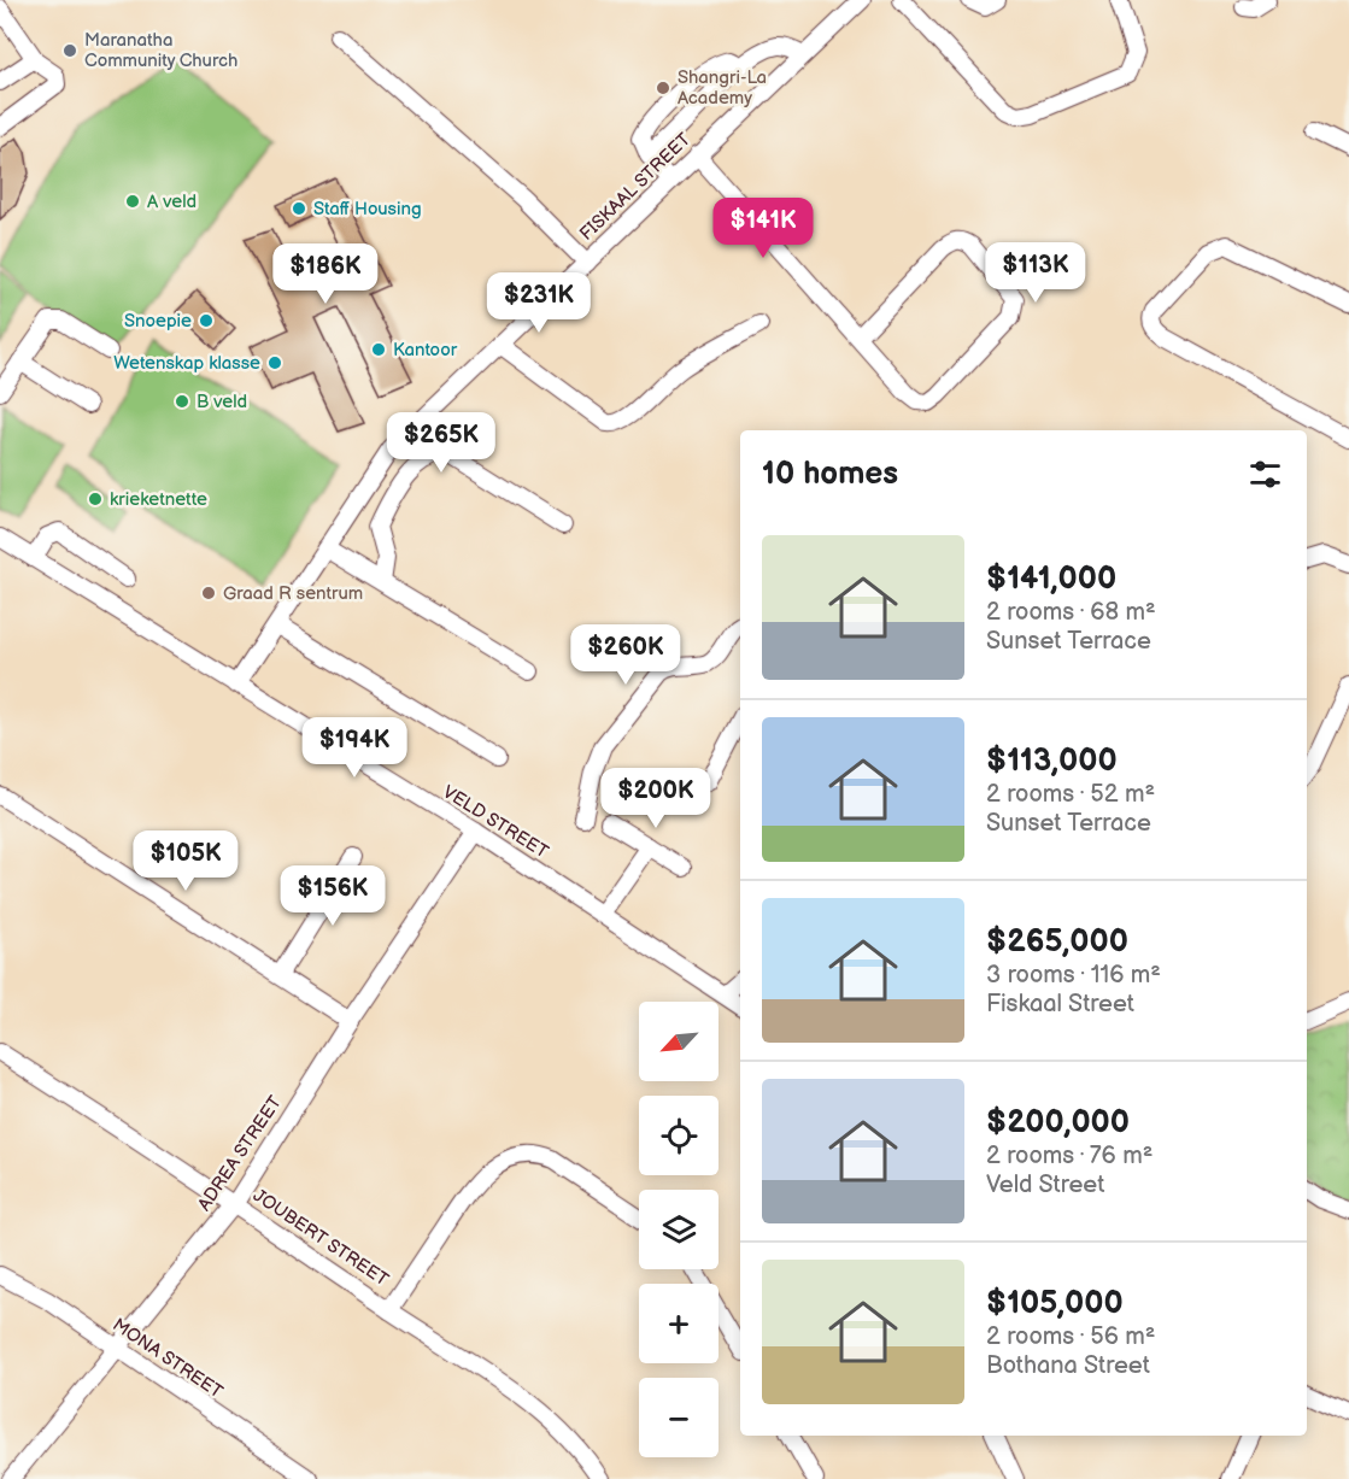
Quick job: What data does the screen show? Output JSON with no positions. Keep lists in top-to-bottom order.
{
  "streets": {
    "street": [
      "FISKAAL STREET",
      "VELD STREET",
      "ADREA STREET",
      "JOUBERT STREET",
      "MONA STREET"
    ]
  },
  "crossings": [
    ["FISKAAL STREET", "VELD STREET"],
    ["VELD STREET", "ADREA STREET"],
    ["ADREA STREET", "JOUBERT STREET"],
    ["ADREA STREET", "MONA STREET"]
  ],
  "places": [
    "Maranatha Community Church",
    "Shangri-La Academy",
    "A veld",
    "Staff Housing",
    "Snoepie",
    "Kantoor",
    "Wetenskap klasse",
    "B veld",
    "krieketnette",
    "Graad R sentrum"
  ],
  "north": "bottom left",
  "page": {
    "price": [
      "$141K",
      "$113K",
      "$186K",
      "$231K",
      "$265K",
      "$260K",
      "$194K",
      "$200K",
      "$105K",
      "$156K"
    ],
    "heading": "10 homes",
    "list": [
      {
        "name": "$141,000",
        "note": "2 rooms · 68 m² · Sunset Terrace"
      },
      {
        "name": "$113,000",
        "note": "2 rooms · 52 m² · Sunset Terrace"
      },
      {
        "name": "$265,000",
        "note": "3 rooms · 116 m² · Fiskaal Street"
      },
      {
        "name": "$200,000",
        "note": "2 rooms · 76 m² · Veld Street"
      },
      {
        "name": "$105,000",
        "note": "2 rooms · 56 m² · Bothana Street"
      }
    ],
    "map_buttons": ["+", "−"]
  }
}
